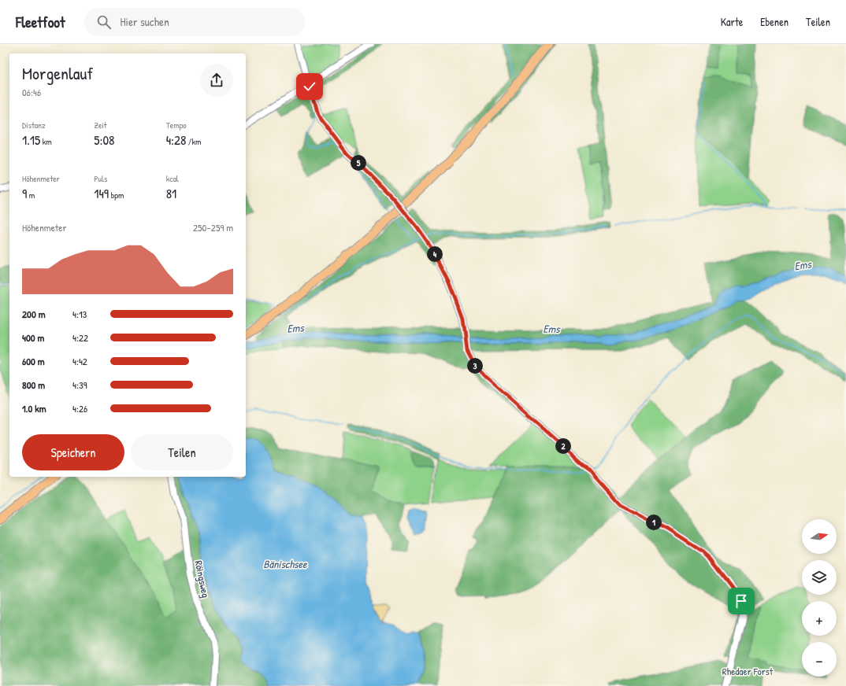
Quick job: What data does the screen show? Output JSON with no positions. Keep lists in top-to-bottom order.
{
  "streets": {
    "street": ["Röingsweg"]
  },
  "water": ["Ems", "Bänischsee"],
  "parks": ["Rhedaer Forst"],
  "north": "right",
  "page": {
    "header": "Fleetfoot",
    "search": "Hier suchen",
    "nav": ["Karte", "Ebenen", "Teilen"],
    "heading": ["Morgenlauf", "06:46"],
    "stats": [
      ["Distanz", "1.15 km"],
      ["Zeit", "5:08"],
      ["Tempo", "4:28 /km"],
      ["Höhenmeter", "9 m"],
      ["Puls", "149 bpm"],
      ["kcal", "81"]
    ],
    "pins": [
      "5",
      "4",
      "3",
      "2",
      "1"
    ],
    "chart": ["Höhenmeter", "250–259 m"],
    "list": [
      {
        "name": "200 m",
        "note": "4:13"
      },
      {
        "name": "400 m",
        "note": "4:22"
      },
      {
        "name": "600 m",
        "note": "4:42"
      },
      {
        "name": "800 m",
        "note": "4:39"
      },
      {
        "name": "1.0 km",
        "note": "4:26"
      }
    ],
    "buttons": ["Speichern", "Teilen"],
    "map_buttons": ["+", "−"]
  }
}
